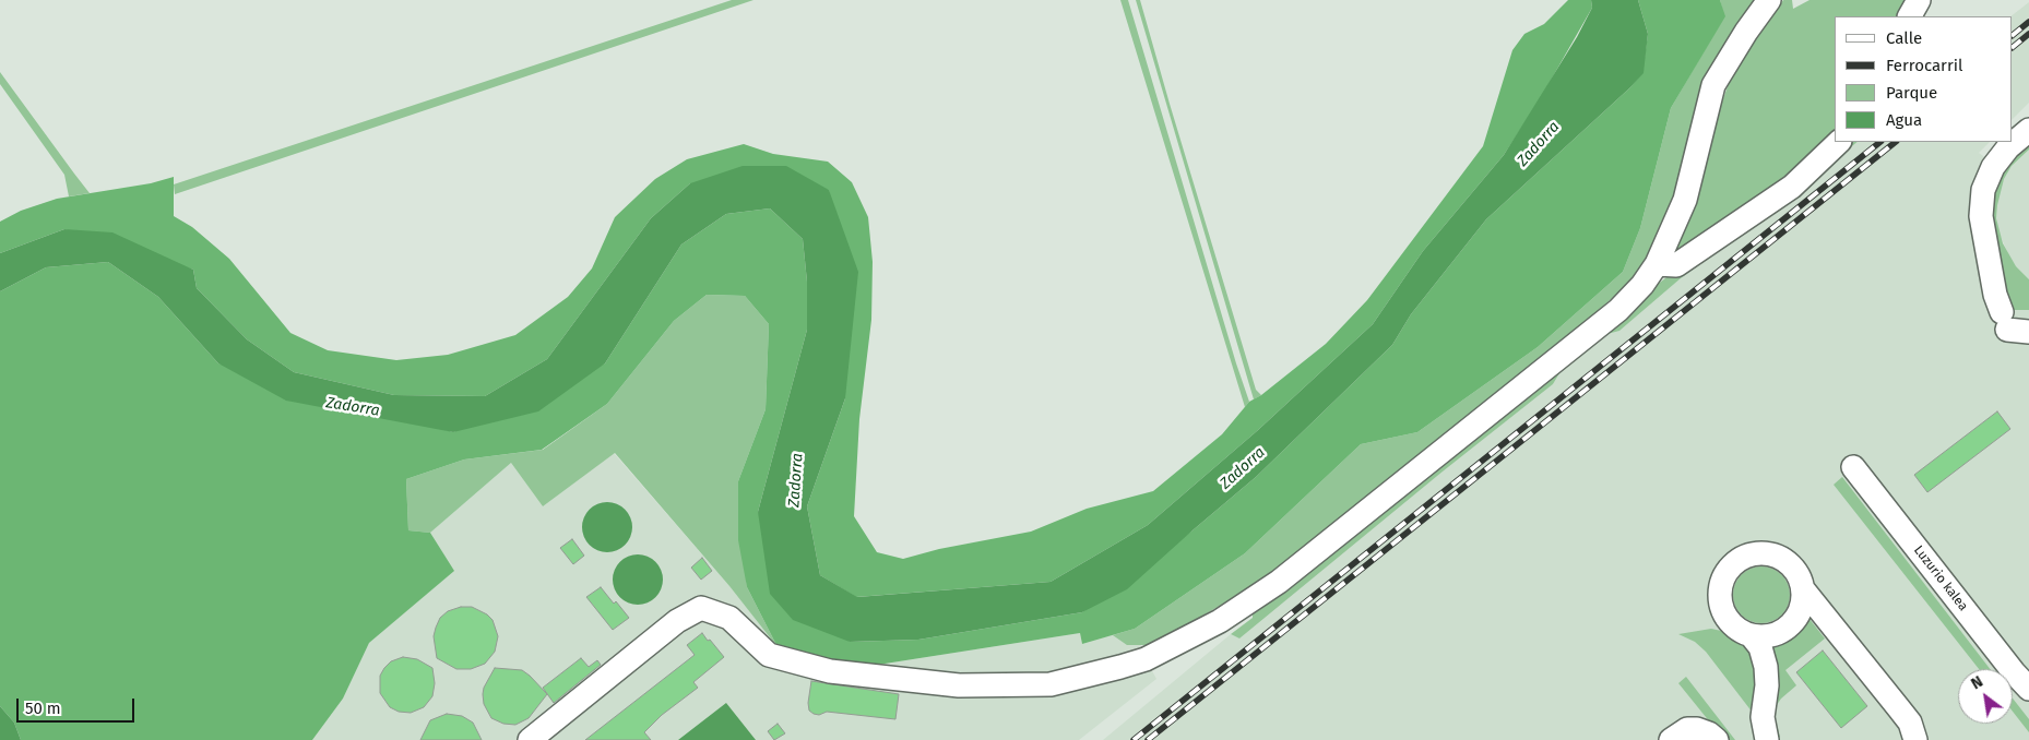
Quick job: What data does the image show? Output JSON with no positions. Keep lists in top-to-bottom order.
{
  "streets": {
    "street": ["Luzurio kalea"]
  },
  "water": ["Zadorra"],
  "legend": [
    "Calle",
    "Ferrocarril",
    "Parque",
    "Agua"
  ],
  "scale_bar": "50 m",
  "north": "top left"
}
